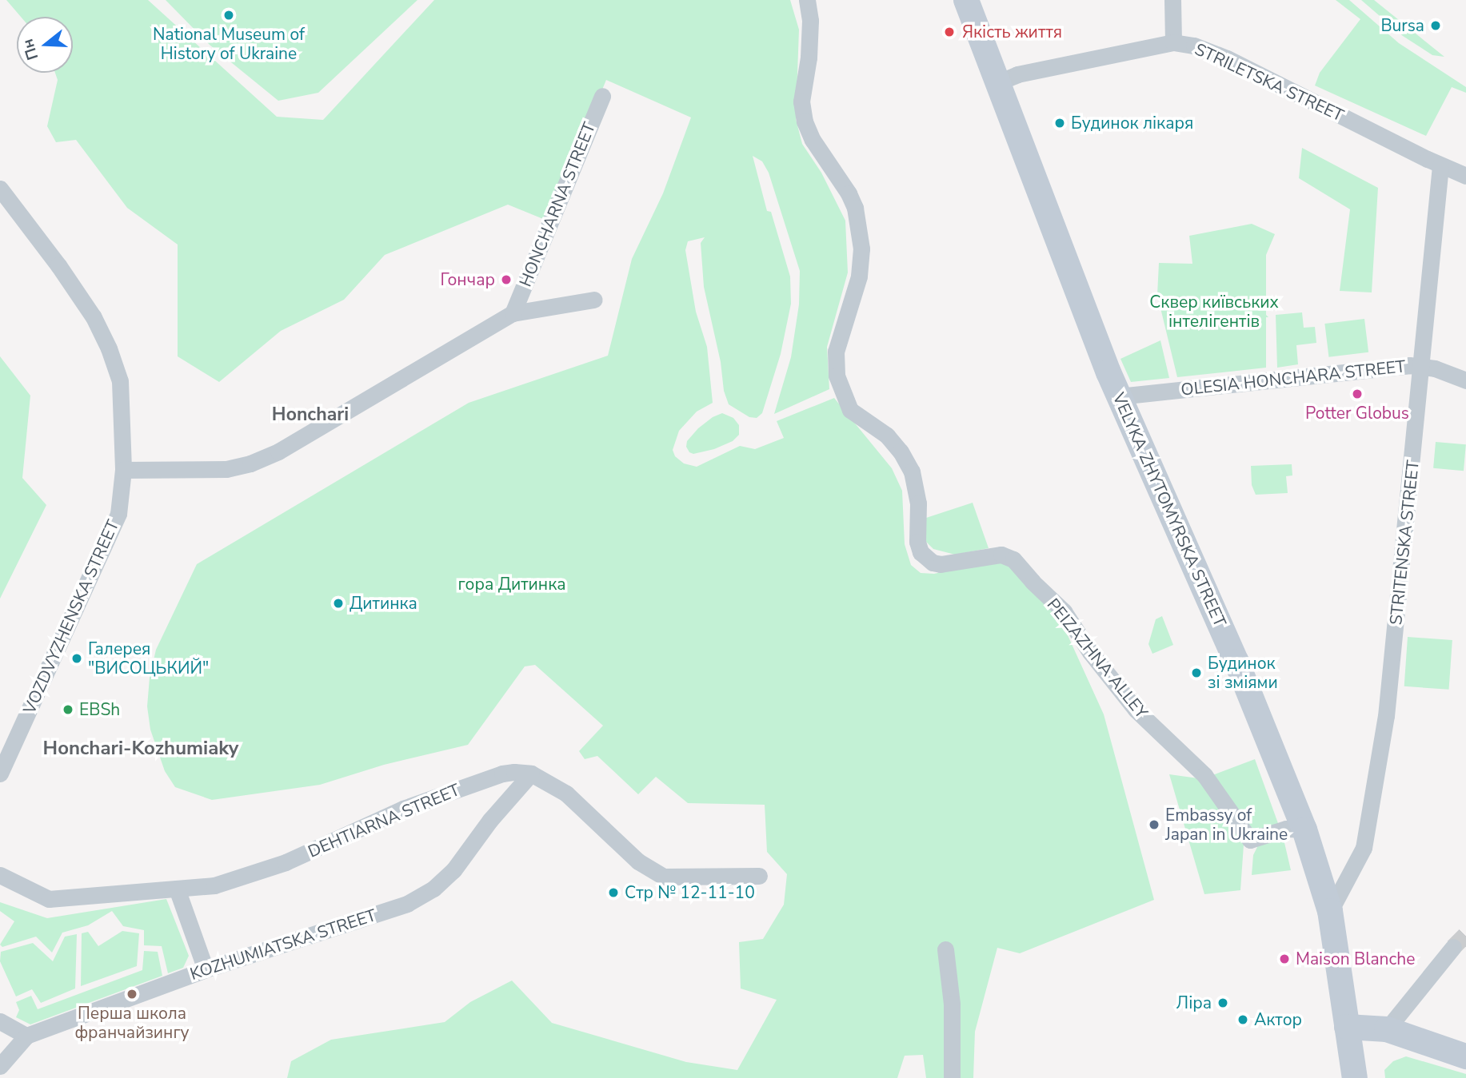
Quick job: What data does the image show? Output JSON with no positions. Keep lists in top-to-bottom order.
{
  "streets": {
    "main road": ["VELYKA ZHYTOMYRSKA STREET"],
    "street": [
      "STRILETSKA STREET",
      "HONCHARNA STREET",
      "OLESIA HONCHARA STREET",
      "STRITENSKA STREET",
      "VOZDVYZHENSKA STREET",
      "PEIZAZHNA ALLEY",
      "DEHTIARNA STREET",
      "KOZHUMIATSKA STREET"
    ]
  },
  "crossings": [
    ["STRILETSKA STREET", "VELYKA ZHYTOMYRSKA STREET"],
    ["STRILETSKA STREET", "STRITENSKA STREET"],
    ["HONCHARNA STREET", "VOZDVYZHENSKA STREET"],
    ["OLESIA HONCHARA STREET", "VELYKA ZHYTOMYRSKA STREET"],
    ["OLESIA HONCHARA STREET", "STRITENSKA STREET"],
    ["VELYKA ZHYTOMYRSKA STREET", "STRITENSKA STREET"],
    ["VELYKA ZHYTOMYRSKA STREET", "PEIZAZHNA ALLEY"],
    ["DEHTIARNA STREET", "KOZHUMIATSKA STREET"]
  ],
  "districts": ["Honchari", "Honchari-Kozhumiaky"],
  "parks": ["Сквер київських інтелігентів", "гора Дитинка"],
  "places": [
    "National Museum of History of Ukraine",
    "Bursa",
    "Якість життя",
    "Будинок лікаря",
    "Гончар",
    "Potter Globus",
    "Дитинка",
    "Галерея \"ВИСОЦЬКИЙ\"",
    "Будинок зі зміями",
    "EBSh",
    "Embassy of Japan in Ukraine",
    "Стр № 12-11-10",
    "Maison Blanche",
    "Перша школа франчайзингу",
    "Ліра",
    "Актор"
  ],
  "north": "left"
}
